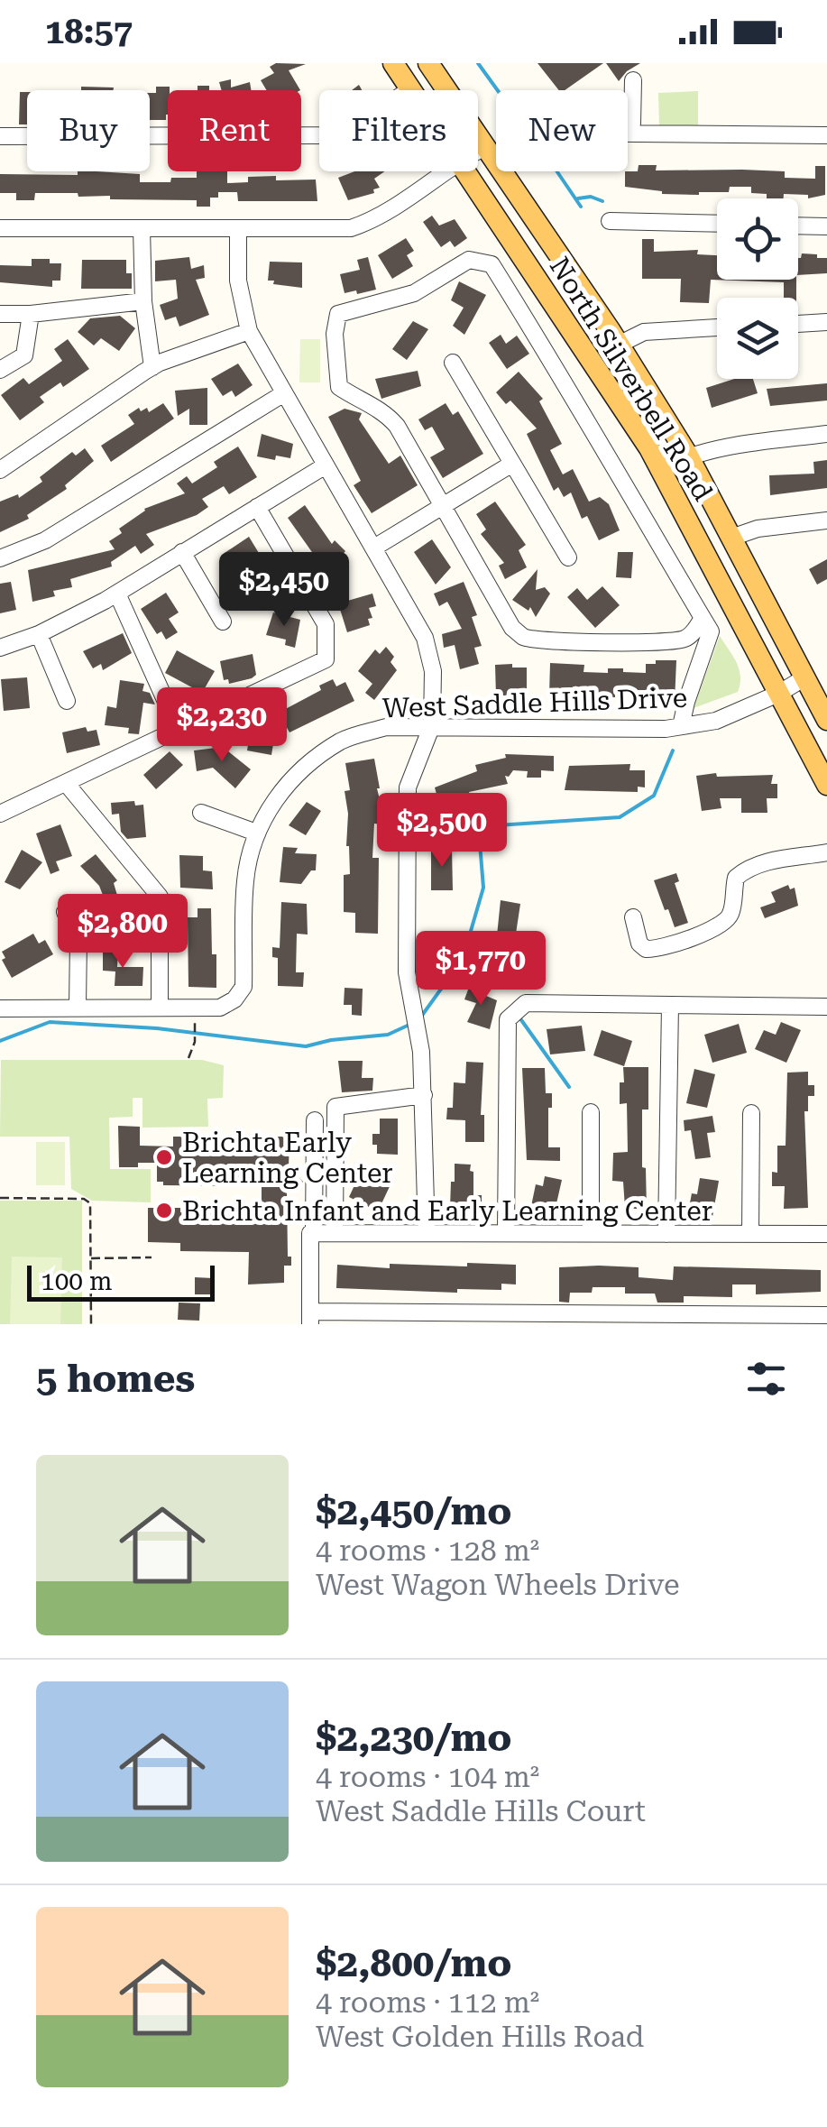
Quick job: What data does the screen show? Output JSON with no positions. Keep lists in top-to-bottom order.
{
  "streets": {
    "main road": ["North Silverbell Road"],
    "street": ["West Saddle Hills Drive"]
  },
  "crossings": [
    ["North Silverbell Road", "West Saddle Hills Drive"]
  ],
  "places": ["Brichta Early Learning Center", "Brichta Infant and Early Learning Center"],
  "scale_bar": "100 m",
  "page": {
    "status": "18:57",
    "chip": [
      "Buy",
      "Rent",
      "Filters",
      "New"
    ],
    "price": [
      "$2,450",
      "$2,230",
      "$2,500",
      "$2,800",
      "$1,770"
    ],
    "scale": "100 m",
    "heading": "5 homes",
    "list": [
      {
        "name": "$2,450/mo",
        "note": "4 rooms · 128 m² · West Wagon Wheels Drive"
      },
      {
        "name": "$2,230/mo",
        "note": "4 rooms · 104 m² · West Saddle Hills Court"
      },
      {
        "name": "$2,800/mo",
        "note": "4 rooms · 112 m² · West Golden Hills Road"
      }
    ]
  }
}
